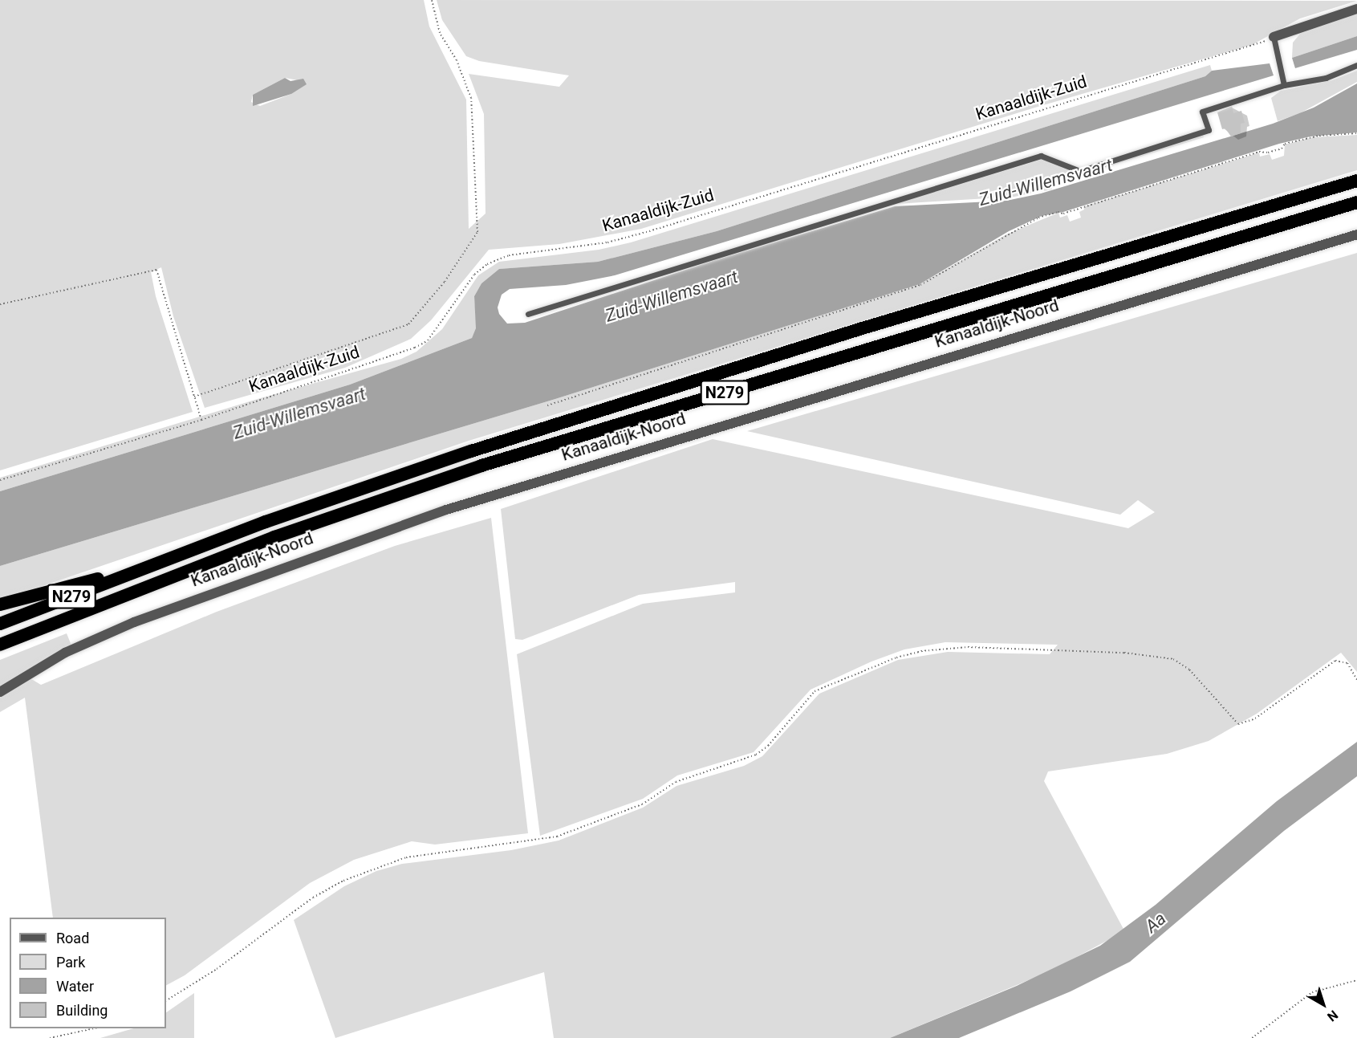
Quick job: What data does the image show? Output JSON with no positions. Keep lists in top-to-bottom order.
{
  "streets": {
    "highway": ["Kanaaldijk-Noord", "N279"],
    "path": ["Kanaaldijk-Zuid"]
  },
  "crossings": [
    ["Kanaaldijk-Noord", "N279"]
  ],
  "water": ["Zuid-Willemsvaart", "Aa"],
  "legend": [
    "Road",
    "Park",
    "Water",
    "Building"
  ],
  "north": "bottom right"
}
